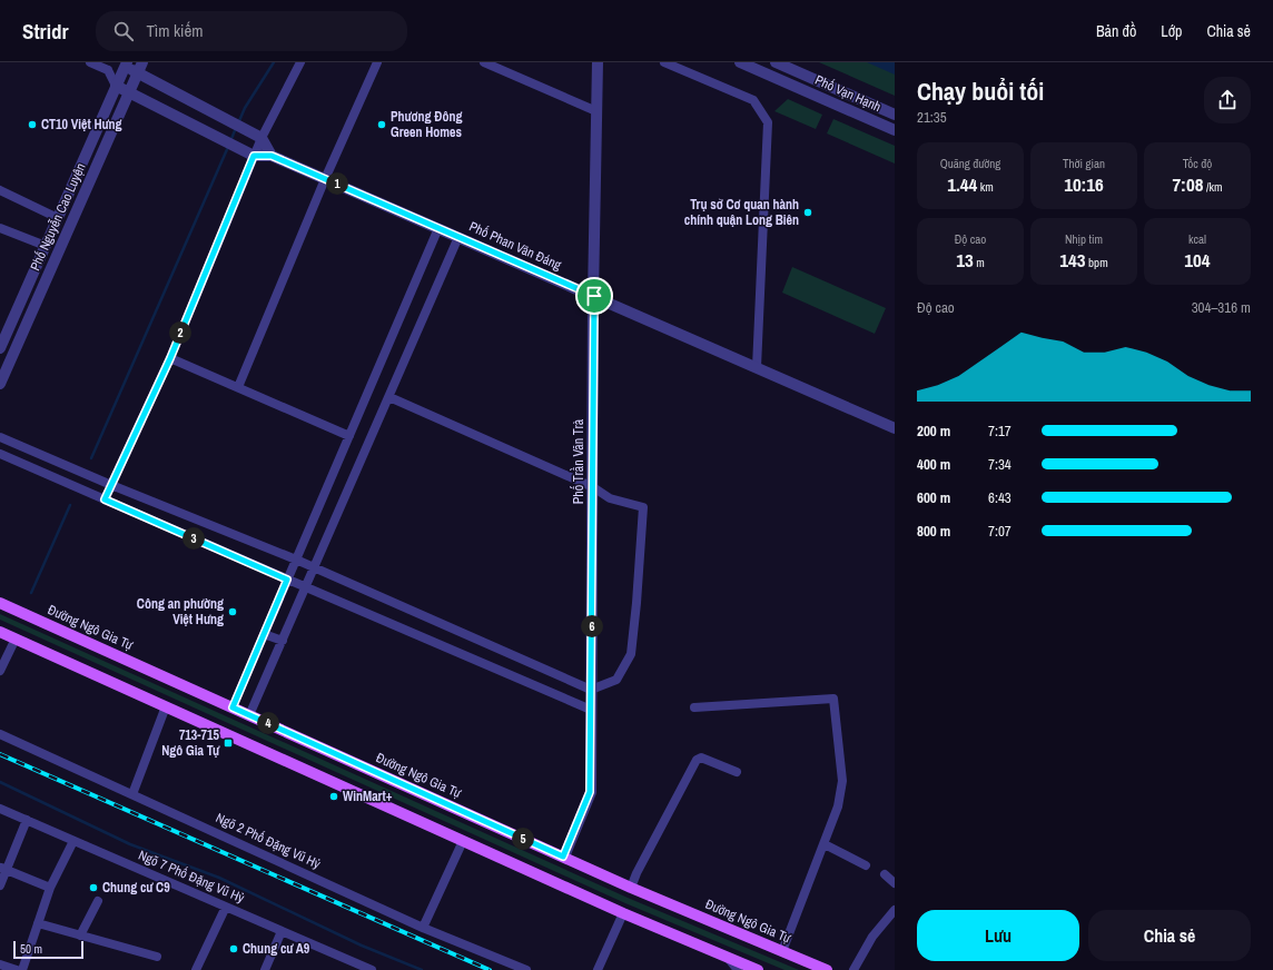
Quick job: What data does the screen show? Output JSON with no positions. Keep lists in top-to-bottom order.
{
  "streets": {
    "main road": ["Đường Ngô Gia Tự"],
    "street": [
      "Phố Vạn Hạnh",
      "Phố Nguyễn Cao Luyện",
      "Phố Phan Văn Đáng",
      "Phố Trần Văn Trà",
      "Ngõ 2 Phố Đặng Vũ Hỷ",
      "Ngõ 7 Phố Đặng Vũ Hỷ"
    ]
  },
  "crossings": [
    ["Phố Nguyễn Cao Luyện", "Phố Phan Văn Đáng"],
    ["Phố Phan Văn Đáng", "Phố Trần Văn Trà"],
    ["Phố Trần Văn Trà", "Đường Ngô Gia Tự"]
  ],
  "places": {
    "other": [
      "CT10 Việt Hưng",
      "Phương Đông Green Homes",
      "Trụ sở Cơ quan hành chính quận Long Biên",
      "Công an phường Việt Hưng",
      "WinMart+",
      "Chung cư C9",
      "Chung cư A9"
    ],
    "transit": ["713-715 Ngô Gia Tự"]
  },
  "scale_bar": "50 m",
  "page": {
    "header": "Stridr",
    "search": "Tìm kiếm",
    "nav": ["Bản đồ", "Lớp", "Chia sẻ"],
    "heading": ["Chạy buổi tối", "21:35"],
    "stats": [
      ["Quãng đường", "1.44 km"],
      ["Thời gian", "10:16"],
      ["Tốc độ", "7:08 /km"],
      ["Độ cao", "13 m"],
      ["Nhịp tim", "143 bpm"],
      ["kcal", "104"]
    ],
    "pins": [
      "1",
      "2",
      "3",
      "6",
      "4",
      "5"
    ],
    "chart": ["Độ cao", "304–316 m"],
    "list": [
      {
        "name": "200 m",
        "note": "7:17"
      },
      {
        "name": "400 m",
        "note": "7:34"
      },
      {
        "name": "600 m",
        "note": "6:43"
      },
      {
        "name": "800 m",
        "note": "7:07"
      }
    ],
    "buttons": ["Lưu", "Chia sẻ"],
    "scale": "50 m"
  }
}
